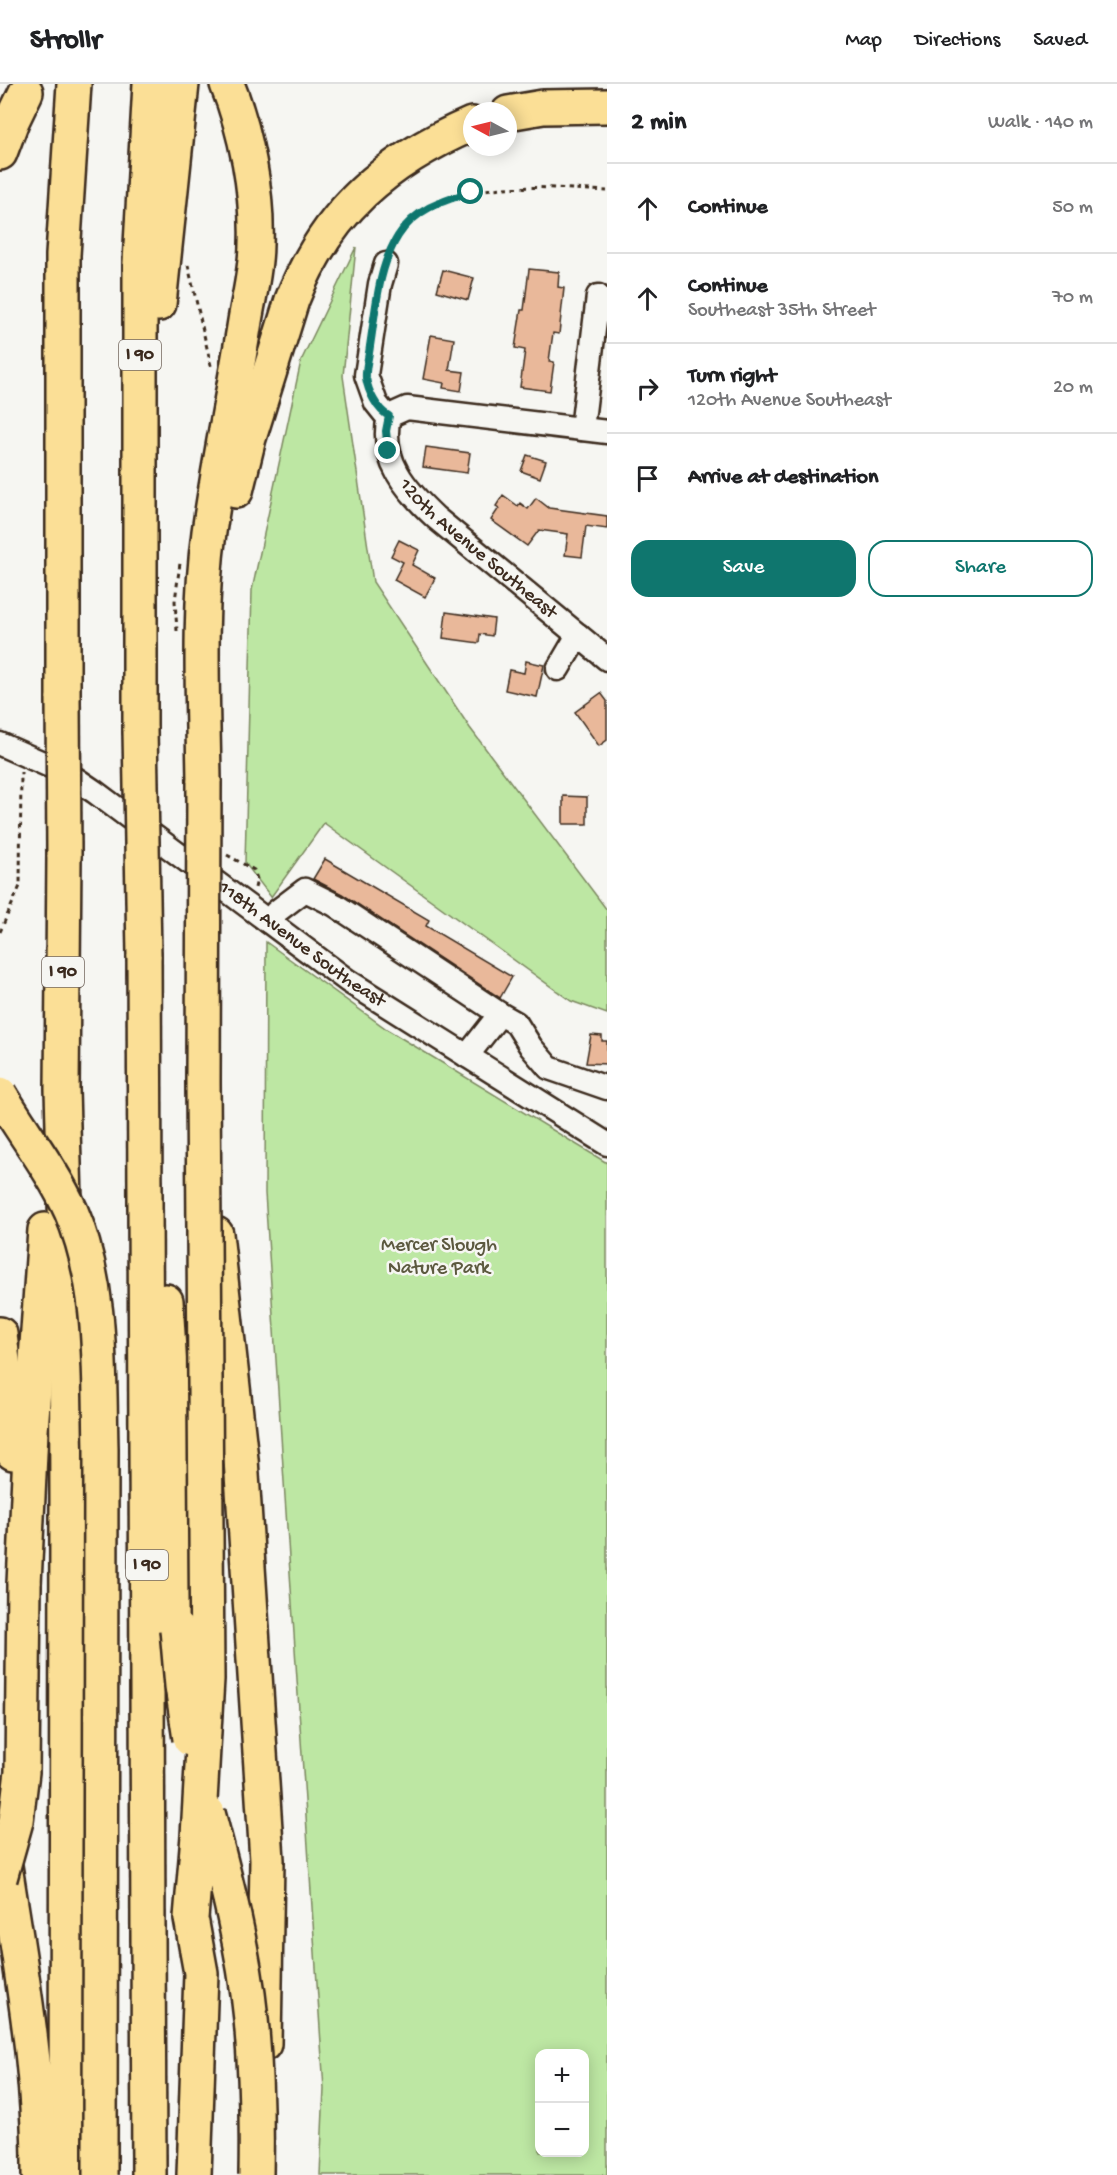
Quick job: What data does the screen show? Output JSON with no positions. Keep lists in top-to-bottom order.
{
  "streets": {
    "highway": ["I 90"],
    "street": ["120th Avenue Southeast", "118th Avenue Southeast"]
  },
  "parks": ["Mercer Slough Nature Park"],
  "north": "left",
  "page": {
    "header": "Strollr",
    "nav": ["Map", "Directions", "Saved"],
    "heading": ["2 min", "Walk · 140 m"],
    "list": [
      ["Continue", "50 m"],
      ["Continue", "Southeast 35th Street", "70 m"],
      ["Turn right", "120th Avenue Southeast", "20 m"],
      "Arrive at destination"
    ],
    "buttons": ["Save", "Share"],
    "map_buttons": ["+", "−"]
  }
}
